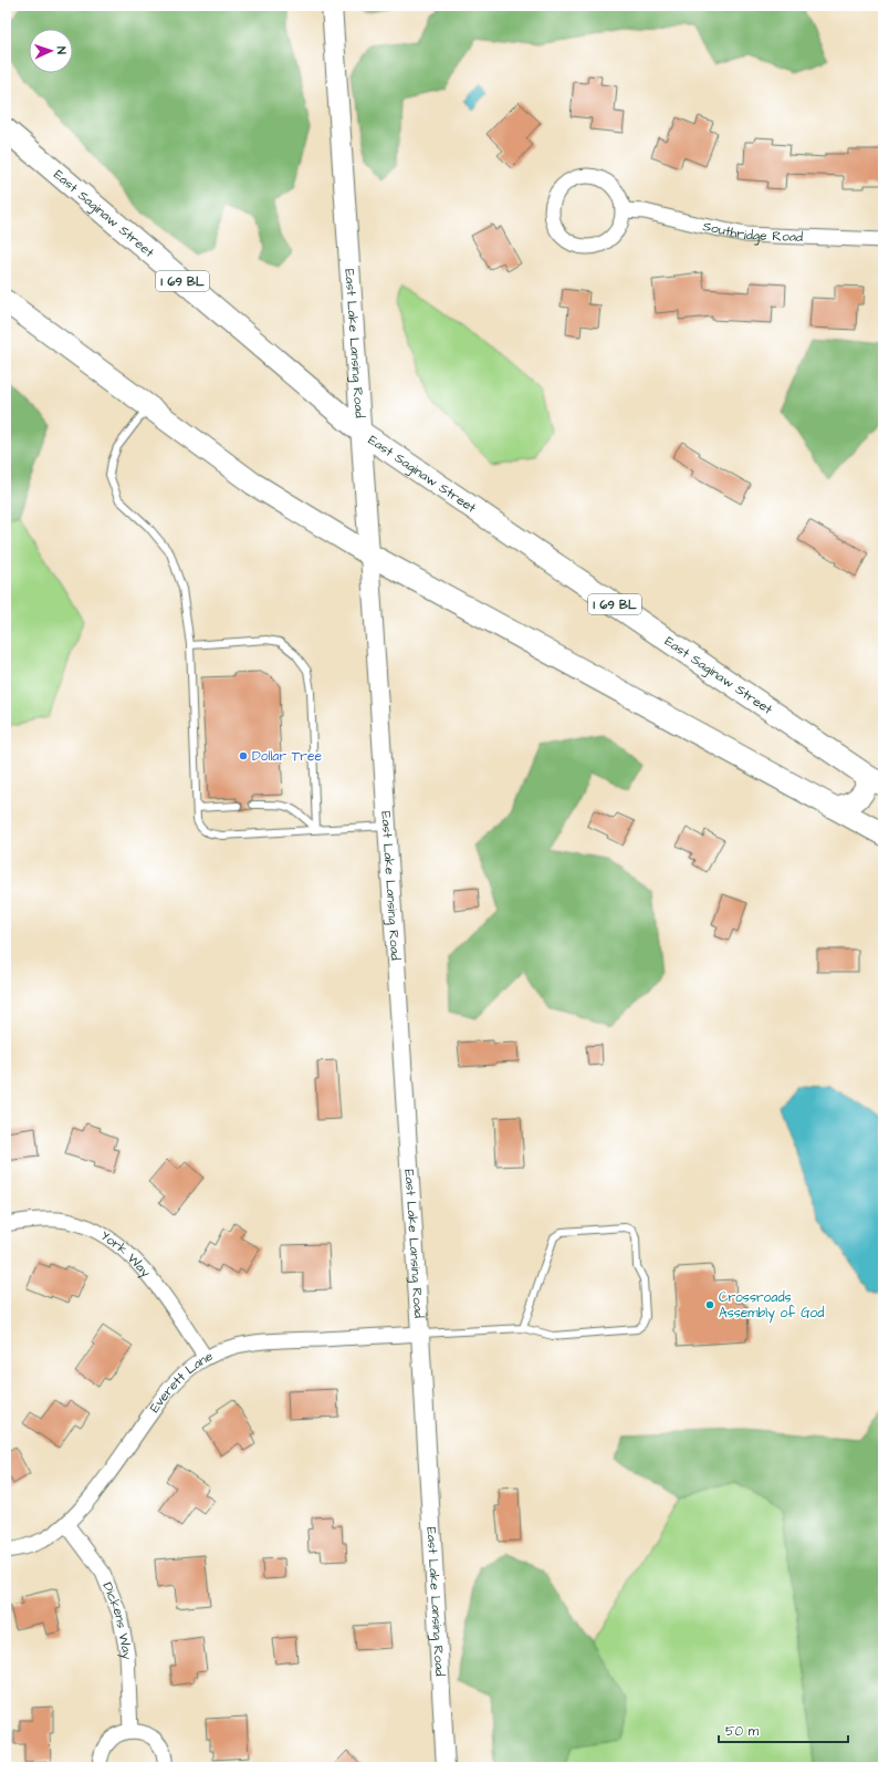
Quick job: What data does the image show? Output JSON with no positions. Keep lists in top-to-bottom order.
{
  "streets": {
    "main road": ["East Saginaw Street", "I 69 BL", "East Lake Lansing Road"],
    "street": [
      "Southridge Road",
      "York Way",
      "Everett Lane",
      "Dickens Way"
    ]
  },
  "crossings": [
    ["East Saginaw Street", "East Lake Lansing Road"],
    ["East Lake Lansing Road", "Everett Lane"],
    ["York Way", "Everett Lane"],
    ["Everett Lane", "Dickens Way"]
  ],
  "places": ["Dollar Tree", "Crossroads Assembly of God"],
  "scale_bar": "50 m",
  "north": "right"
}
